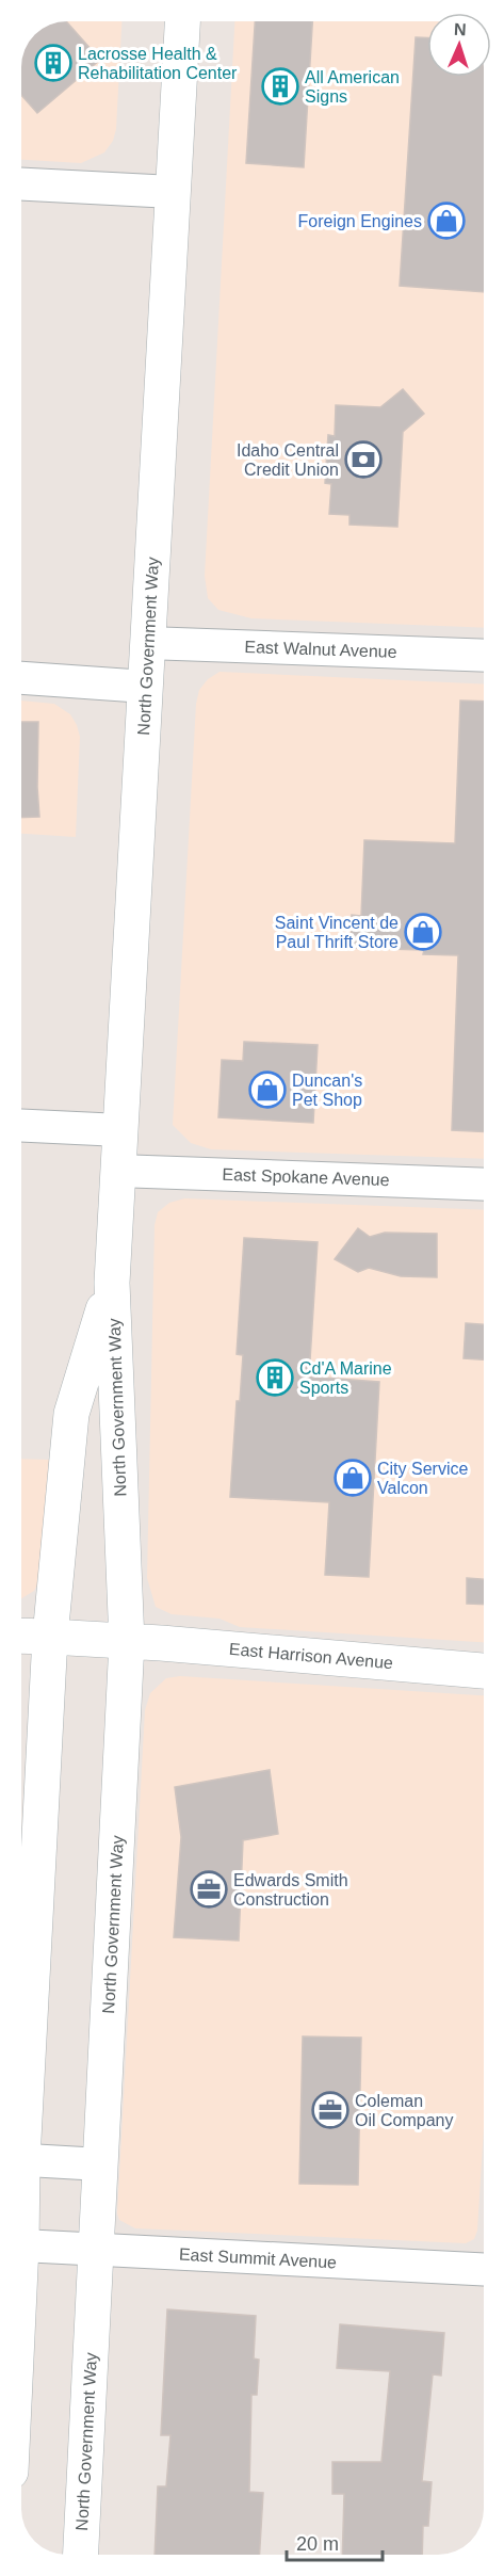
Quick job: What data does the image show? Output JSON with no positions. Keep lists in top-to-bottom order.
{
  "streets": {
    "main road": ["North Government Way", "East Harrison Avenue"],
    "street": ["East Walnut Avenue", "East Spokane Avenue", "East Summit Avenue"]
  },
  "crossings": [
    ["North Government Way", "East Walnut Avenue"],
    ["North Government Way", "East Spokane Avenue"],
    ["North Government Way", "East Harrison Avenue"],
    ["North Government Way", "East Summit Avenue"]
  ],
  "places": {
    "building": ["Lacrosse Health & Rehabilitation Center", "All American Signs", "Cd'A Marine Sports"],
    "shop": [
      "Foreign Engines",
      "Saint Vincent de Paul Thrift Store",
      "Duncan's Pet Shop",
      "City Service Valcon"
    ],
    "bank": ["Idaho Central Credit Union"],
    "office": ["Edwards Smith Construction", "Coleman Oil Company"]
  },
  "scale_bar": "20 m",
  "north": "top"
}
